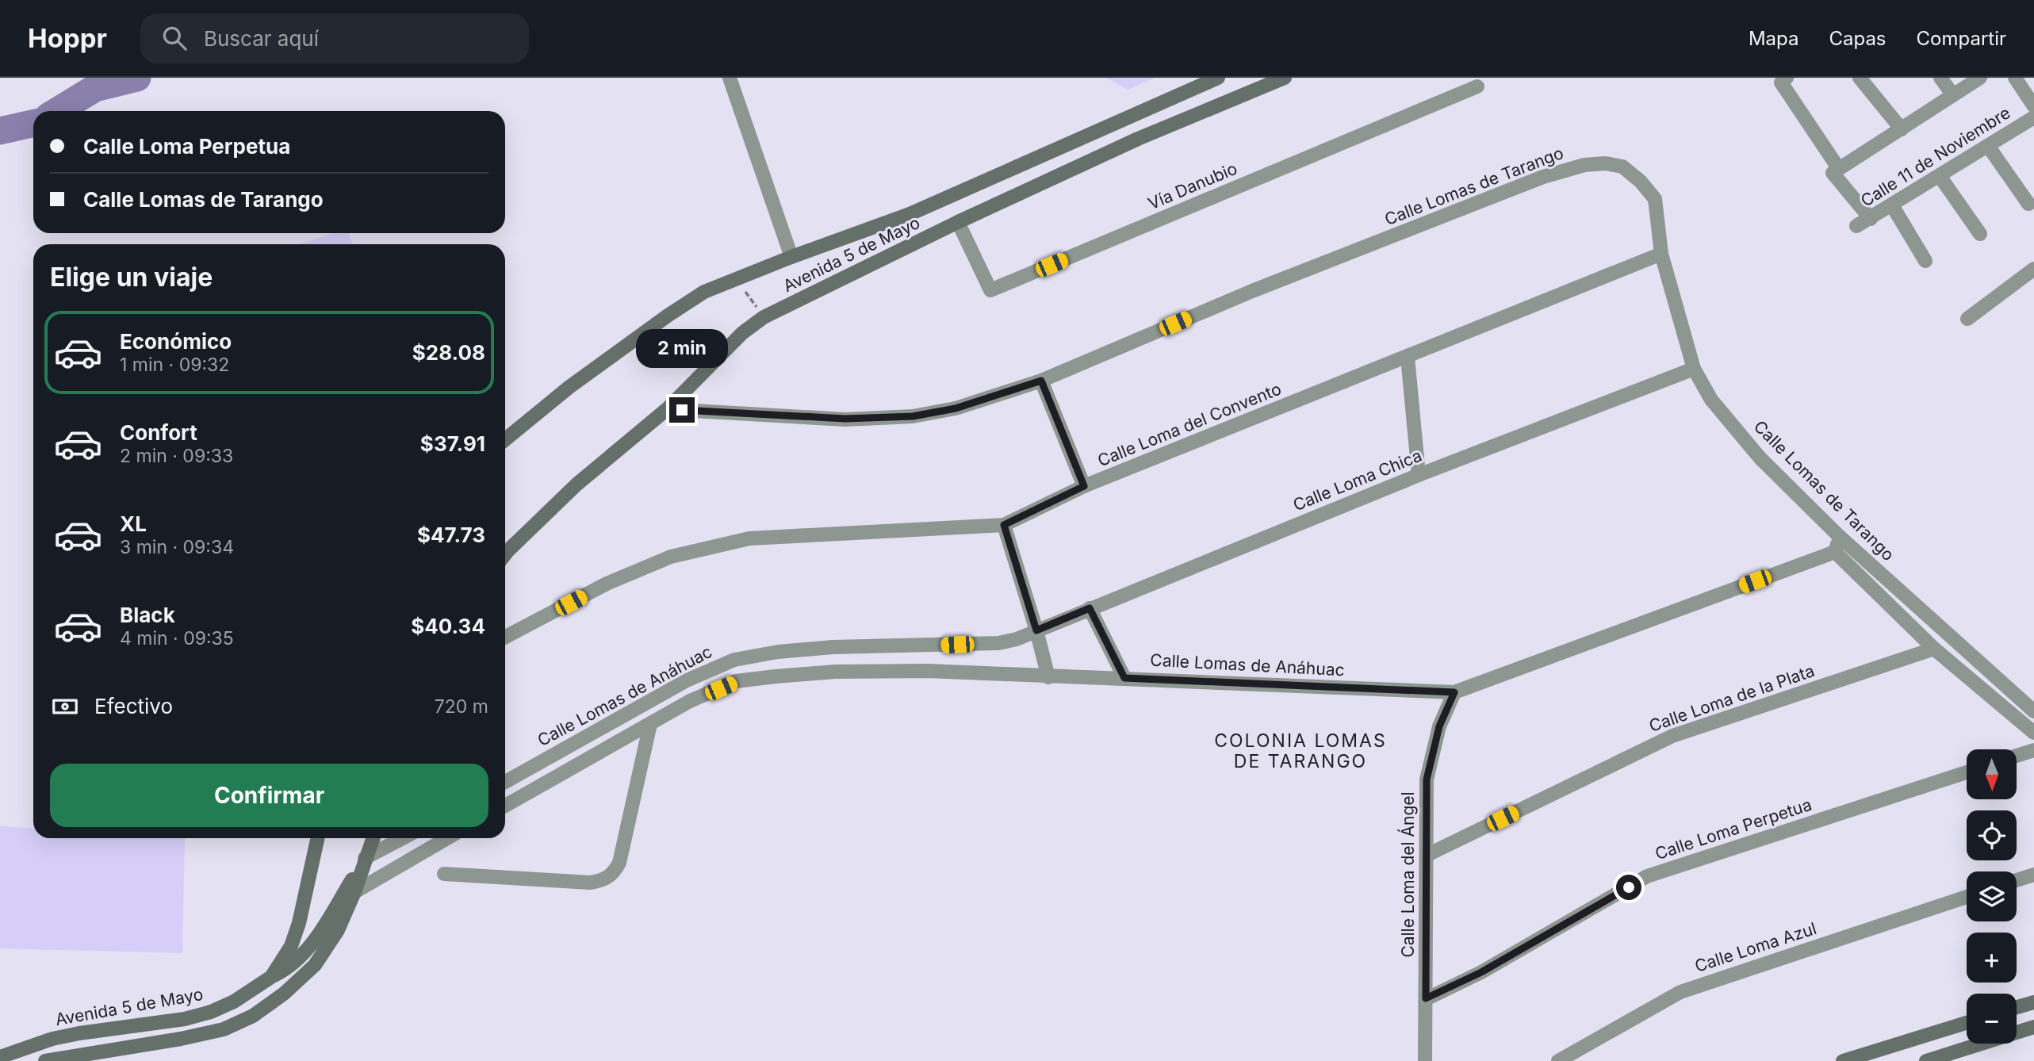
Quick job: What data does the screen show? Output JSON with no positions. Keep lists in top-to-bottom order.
{
  "streets": {
    "main road": ["Avenida 5 de Mayo"],
    "street": [
      "Calle 11 de Noviembre",
      "Vía Danubio",
      "Calle Lomas de Tarango",
      "Calle Loma del Convento",
      "Calle Loma Chica",
      "Calle Lomas de Anáhuac",
      "Calle Loma de la Plata",
      "Calle Loma Perpetua",
      "Calle Loma del Ángel",
      "Calle Loma Azul"
    ]
  },
  "crossings": [
    ["Vía Danubio", "Avenida 5 de Mayo"],
    ["Calle Lomas de Tarango", "Avenida 5 de Mayo"],
    ["Calle Lomas de Tarango", "Calle Loma del Convento"],
    ["Calle Lomas de Tarango", "Calle Loma Chica"],
    ["Calle Loma Chica", "Calle Lomas de Anáhuac"],
    ["Calle Lomas de Anáhuac", "Calle Loma del Ángel"],
    ["Calle Loma de la Plata", "Calle Loma del Ángel"],
    ["Calle Loma Perpetua", "Calle Loma del Ángel"]
  ],
  "districts": ["COLONIA LOMAS DE TARANGO"],
  "north": "bottom",
  "page": {
    "header": "Hoppr",
    "search": "Buscar aquí",
    "nav": ["Mapa", "Capas", "Compartir"],
    "banner": ["Calle Loma Perpetua", "Calle Lomas de Tarango"],
    "heading": "Elige un viaje",
    "list": [
      {
        "name": "Económico",
        "note": "1 min · 09:32",
        "value": "$28.08"
      },
      {
        "name": "Confort",
        "note": "2 min · 09:33",
        "value": "$37.91"
      },
      {
        "name": "XL",
        "note": "3 min · 09:34",
        "value": "$47.73"
      },
      {
        "name": "Black",
        "note": "4 min · 09:35",
        "value": "$40.34"
      }
    ],
    "bubble": "2 min",
    "pay": ["Efectivo", "720 m"],
    "map_buttons": ["+", "−"],
    "buttons": "Confirmar"
  }
}
